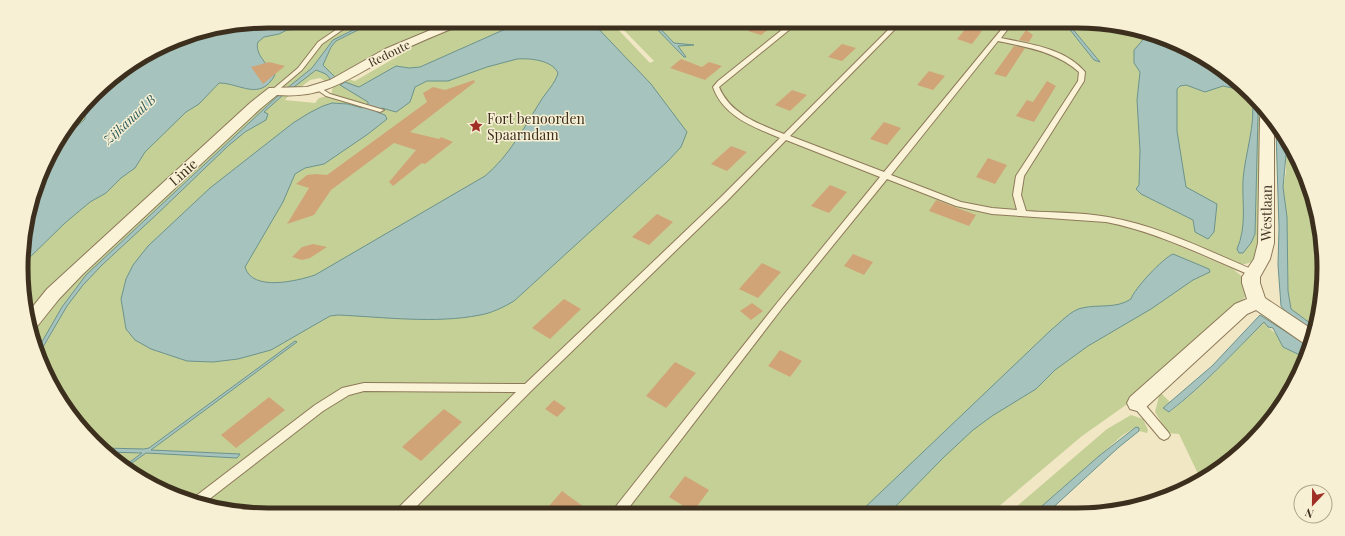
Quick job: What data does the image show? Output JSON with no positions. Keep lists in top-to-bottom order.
{
  "streets": {
    "street": ["Redoute", "Linie", "Westlaan"]
  },
  "crossings": [
    ["Redoute", "Linie"]
  ],
  "water": ["Zijkanaal B"],
  "places": {
    "place": ["Fort benoorden Spaarndam"]
  },
  "north": "bottom"
}
